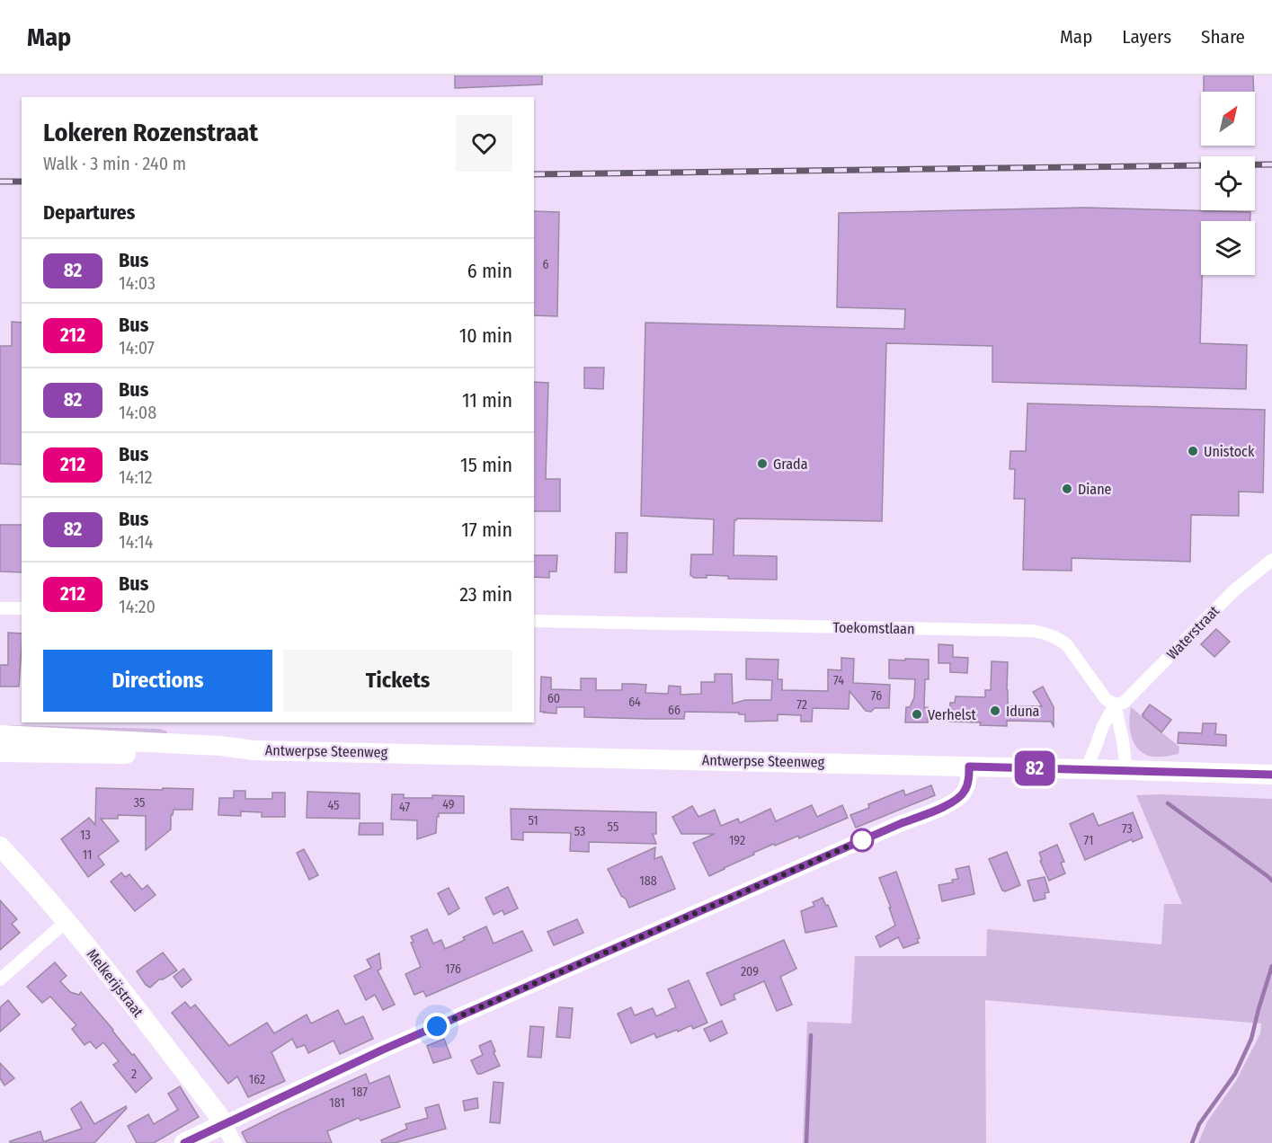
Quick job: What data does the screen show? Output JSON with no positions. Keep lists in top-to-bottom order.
{
  "streets": {
    "main road": ["Antwerpse Steenweg", "Melkerijstraat"],
    "street": ["Toekomstlaan", "Waterstraat"]
  },
  "crossings": [
    ["Toekomstlaan", "Waterstraat"],
    ["Toekomstlaan", "Antwerpse Steenweg"]
  ],
  "places": [
    "Unistock",
    "Grada",
    "Diane",
    "Iduna",
    "Verhelst"
  ],
  "lines": ["bus line 82"],
  "house_numbers": [
    "6",
    "74",
    "76",
    "60",
    "64",
    "72",
    "66",
    "35",
    "49",
    "45",
    "47",
    "51",
    "55",
    "73",
    "53",
    "13",
    "192",
    "71",
    "11",
    "188",
    "176",
    "209",
    "2",
    "162",
    "187",
    "181"
  ],
  "north": "top right",
  "page": {
    "header": "Map",
    "nav": ["Map", "Layers", "Share"],
    "on_map": "82",
    "heading": [
      ["Lokeren Rozenstraat", "Walk · 3 min · 240 m"],
      "Departures"
    ],
    "list": [
      {
        "mark": "82",
        "name": "Bus",
        "note": "14:03",
        "value": "6 min"
      },
      {
        "mark": "212",
        "name": "Bus",
        "note": "14:07",
        "value": "10 min"
      },
      {
        "mark": "82",
        "name": "Bus",
        "note": "14:08",
        "value": "11 min"
      },
      {
        "mark": "212",
        "name": "Bus",
        "note": "14:12",
        "value": "15 min"
      },
      {
        "mark": "82",
        "name": "Bus",
        "note": "14:14",
        "value": "17 min"
      },
      {
        "mark": "212",
        "name": "Bus",
        "note": "14:20",
        "value": "23 min"
      }
    ],
    "buttons": ["Directions", "Tickets"]
  }
}
